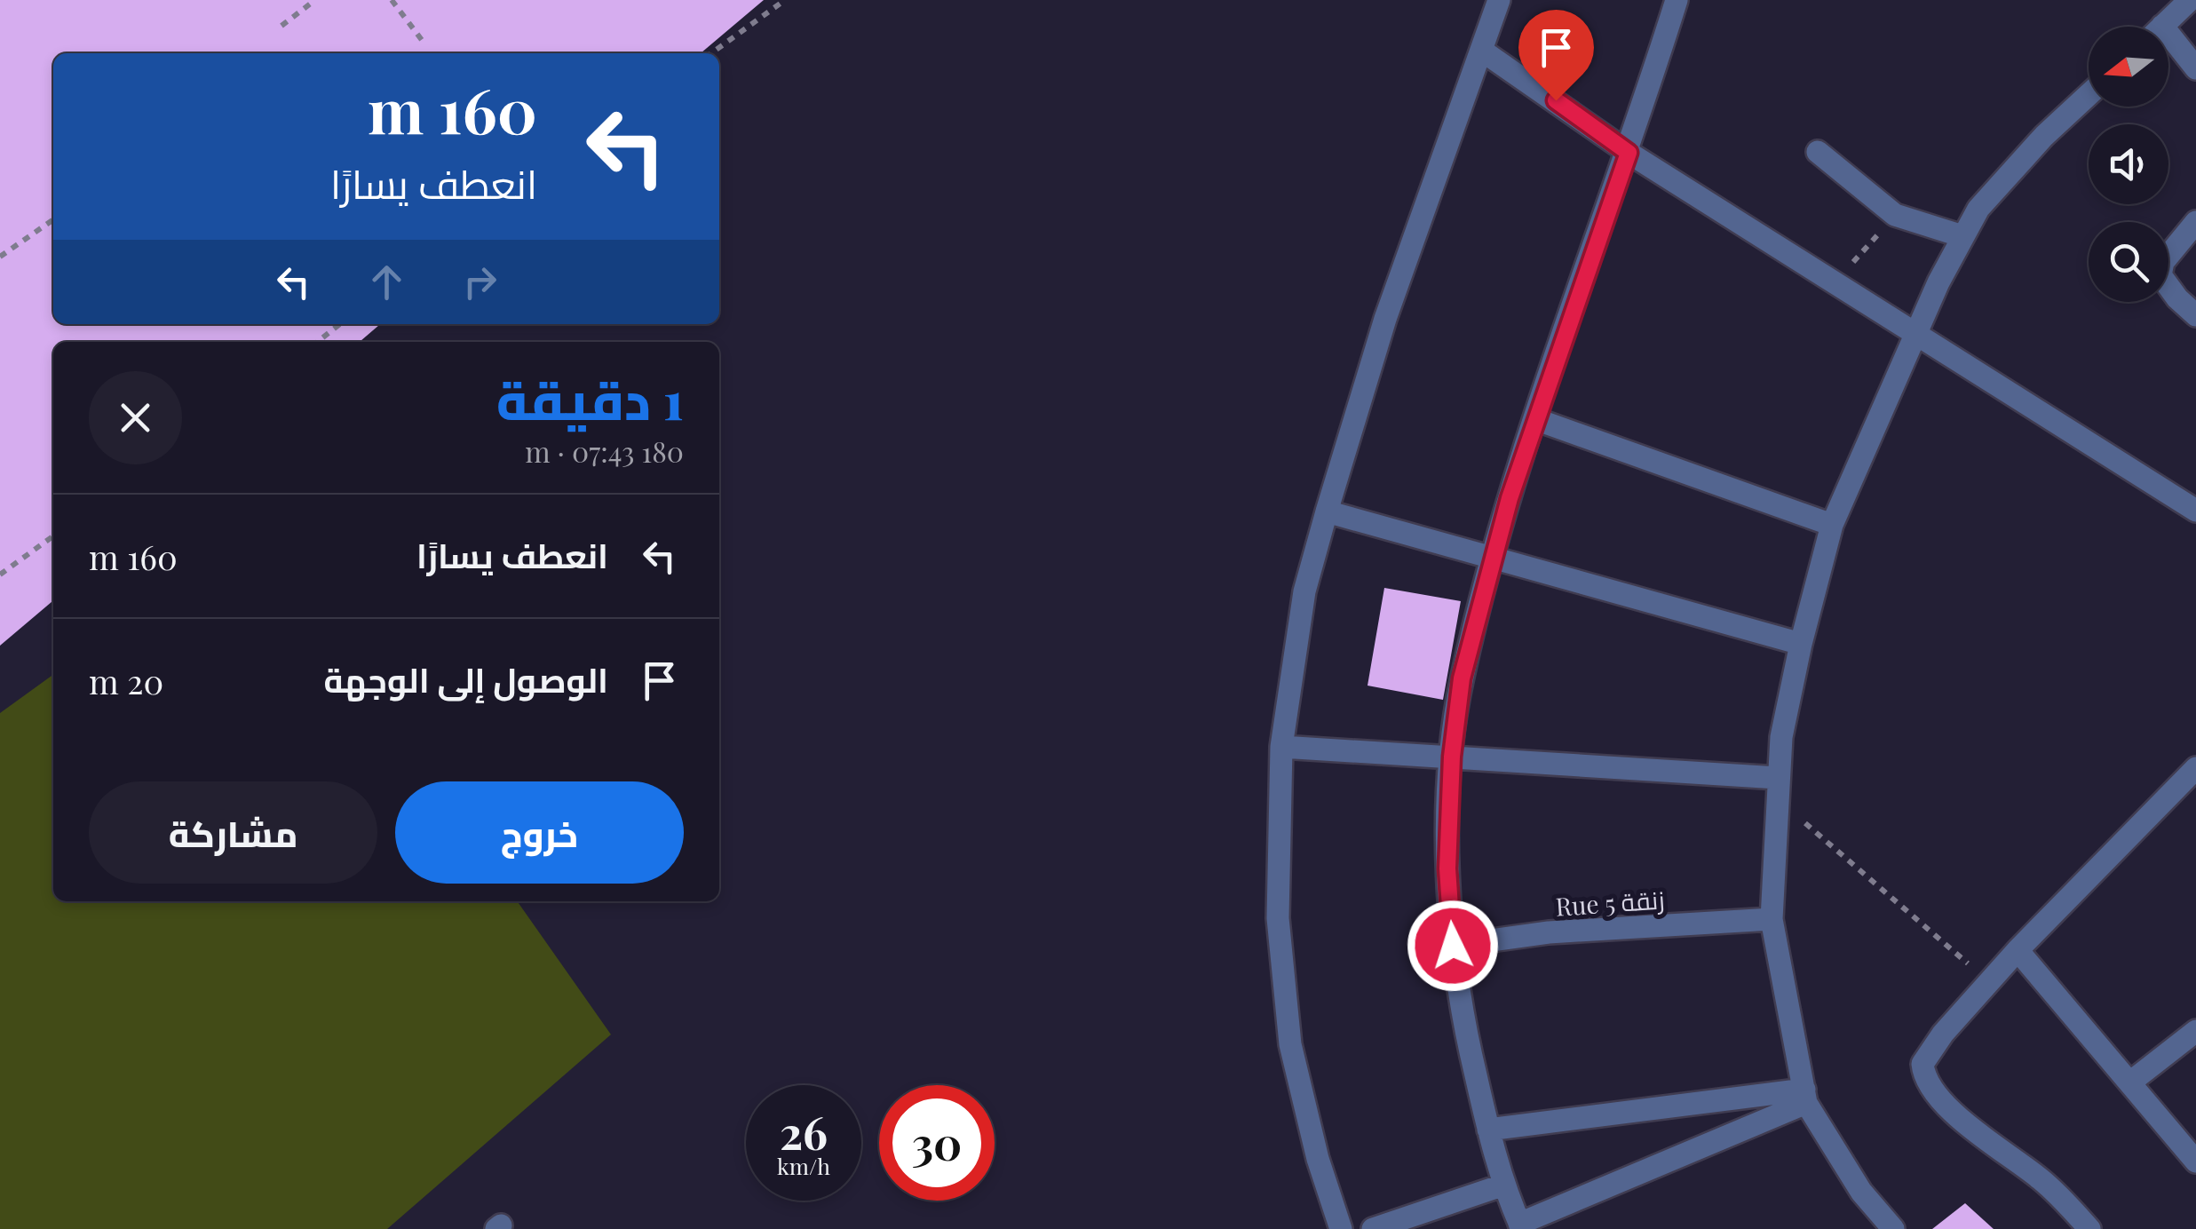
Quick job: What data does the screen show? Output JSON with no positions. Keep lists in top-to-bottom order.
{
  "streets": {
    "street": ["Rue 5 زنقة"]
  },
  "north": "left",
  "page": {
    "turn": ["160 m", "انعطف يسارًا"],
    "heading": ["1 دقيقة", "180 m · 07:43"],
    "list": [
      {
        "name": "انعطف يسارًا",
        "value": "160 m"
      },
      {
        "name": "الوصول إلى الوجهة",
        "value": "20 m"
      }
    ],
    "buttons": ["خروج", "مشاركة"],
    "speed": "26 km/h",
    "limit": "30"
  }
}
